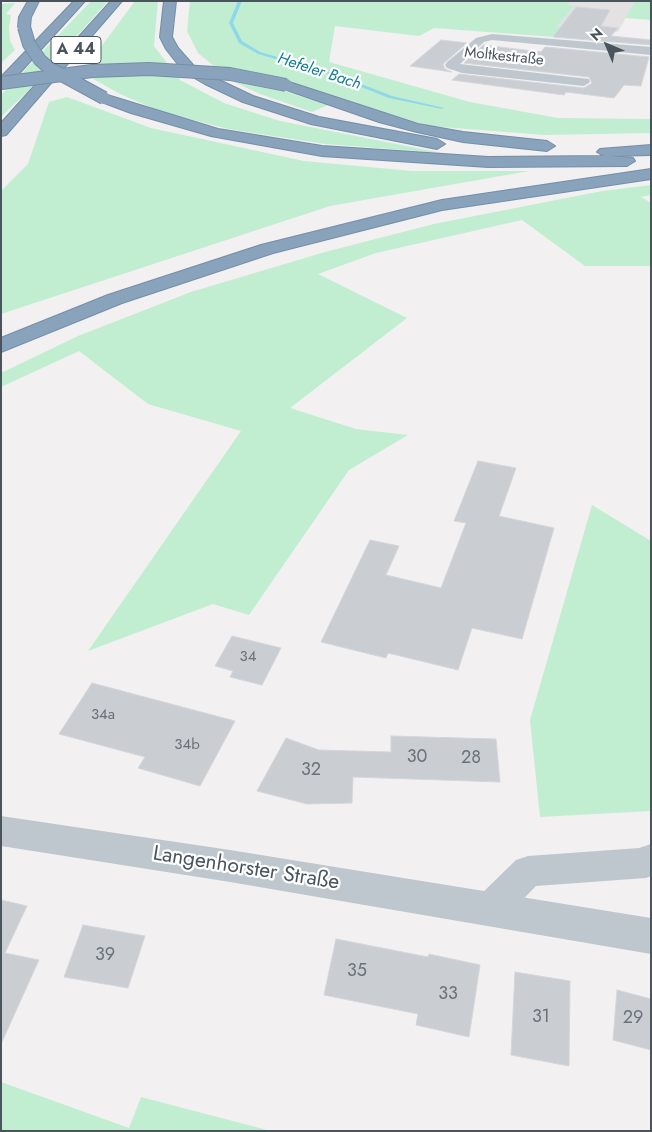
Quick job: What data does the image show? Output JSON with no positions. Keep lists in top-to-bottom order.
{
  "streets": {
    "highway": ["A 44"],
    "street": ["Moltkestraße", "Langenhorster Straße"]
  },
  "water": ["Hefeler Bach"],
  "house_numbers": [
    "34",
    "34a",
    "34b",
    "30",
    "28",
    "32",
    "39",
    "35",
    "33",
    "31",
    "29"
  ],
  "north": "top left"
}
